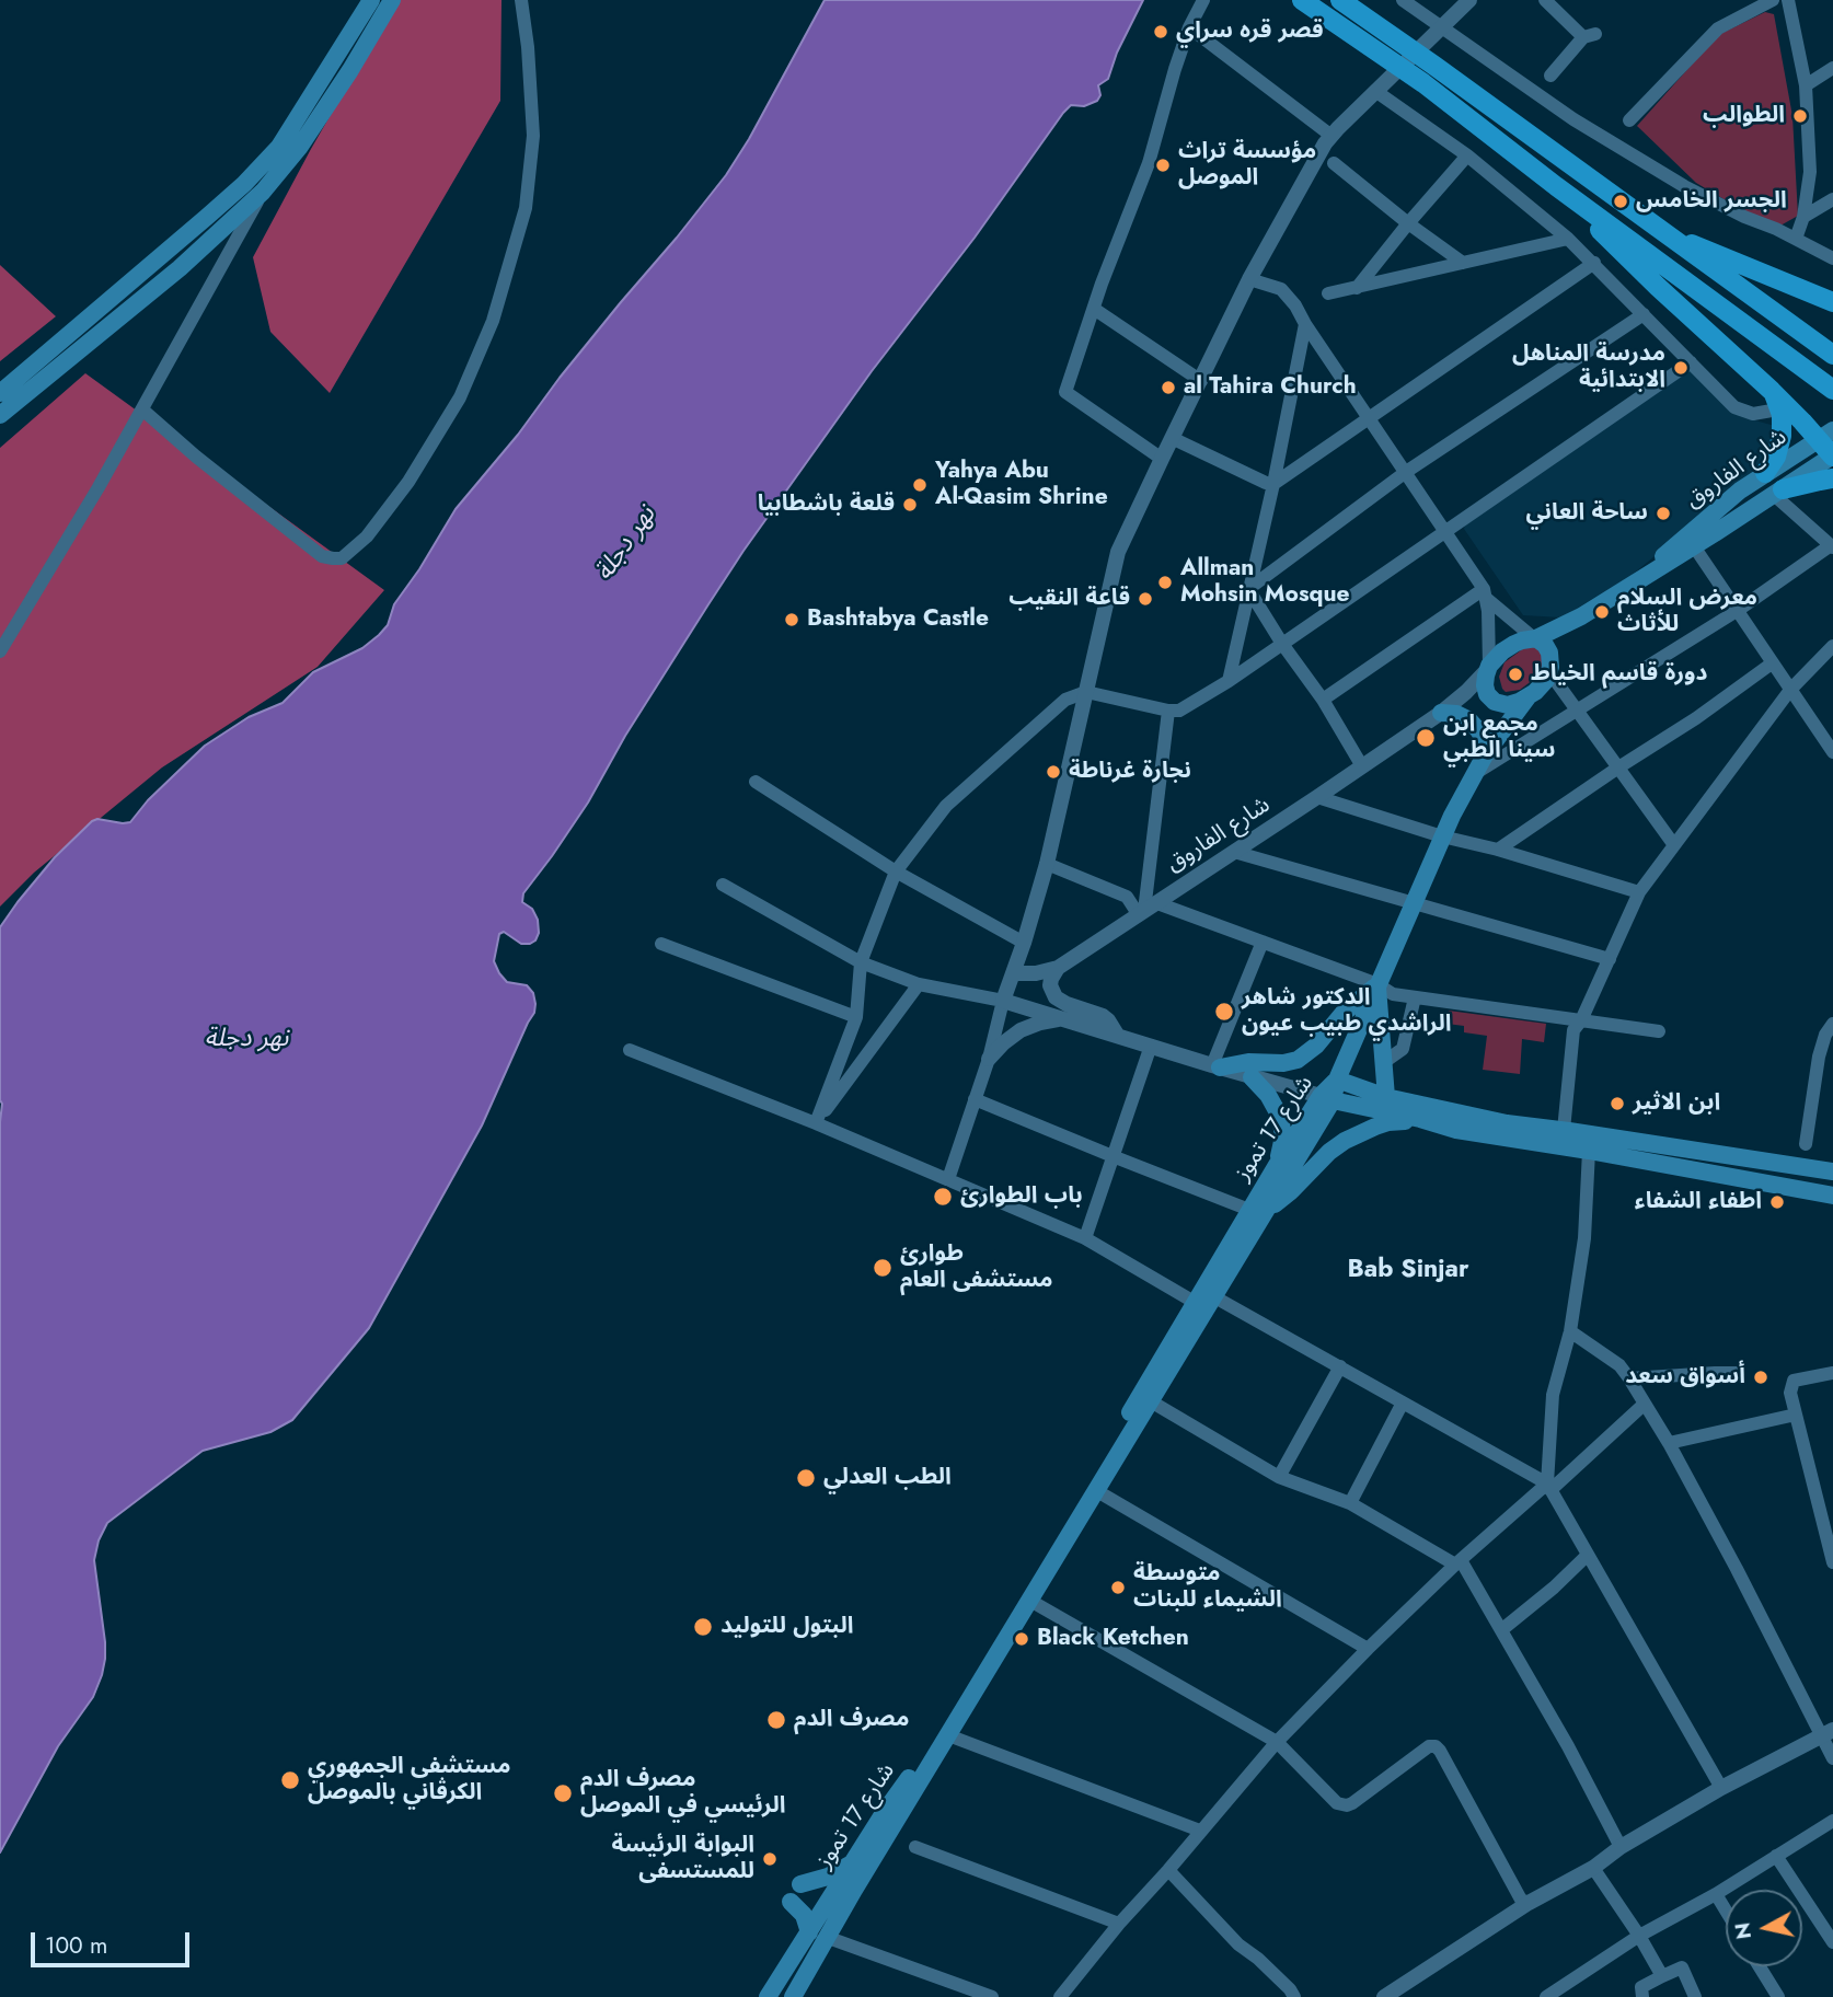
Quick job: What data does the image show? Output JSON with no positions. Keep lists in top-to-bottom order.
{
  "streets": {
    "main road": ["شارع الفاروق", "شارع 17 تموز"]
  },
  "crossings": [
    ["شارع الفاروق", "شارع 17 تموز"]
  ],
  "districts": ["Bab Sinjar"],
  "water": ["نهر دجلة"],
  "places": [
    "قصر قره سراي",
    "الطوالب",
    "مؤسسة تراث الموصل",
    "الجسر الخامس",
    "مدرسة المناهل الابتدائية",
    "al Tahira Church",
    "Yahya Abu Al-Qasim Shrine",
    "قلعة باشطابيا",
    "ساحة العاني",
    "Allman Mohsin Mosque",
    "قاعة النقيب",
    "معرض السلام للأثاث",
    "Bashtabya Castle",
    "دورة قاسم الخياط",
    "مجمع ابن سينا الطبي",
    "نجارة غرناطة",
    "الدكتور شاهر الراشدي طبيب عيون",
    "ابن الاثير",
    "باب الطوارئ",
    "اطفاء الشفاء",
    "طوارئ مستشفى العام",
    "أسواق سعد",
    "الطب العدلي",
    "متوسطة الشيماء للبنات",
    "البتول للتوليد",
    "Black Ketchen",
    "مصرف الدم",
    "مستشفى الجمهوري الكرڤاني بالموصل",
    "مصرف الدم الرئيسي في الموصل",
    "البوابة الرئيسة للمستسفى"
  ],
  "scale_bar": "100 m",
  "north": "left"
}
